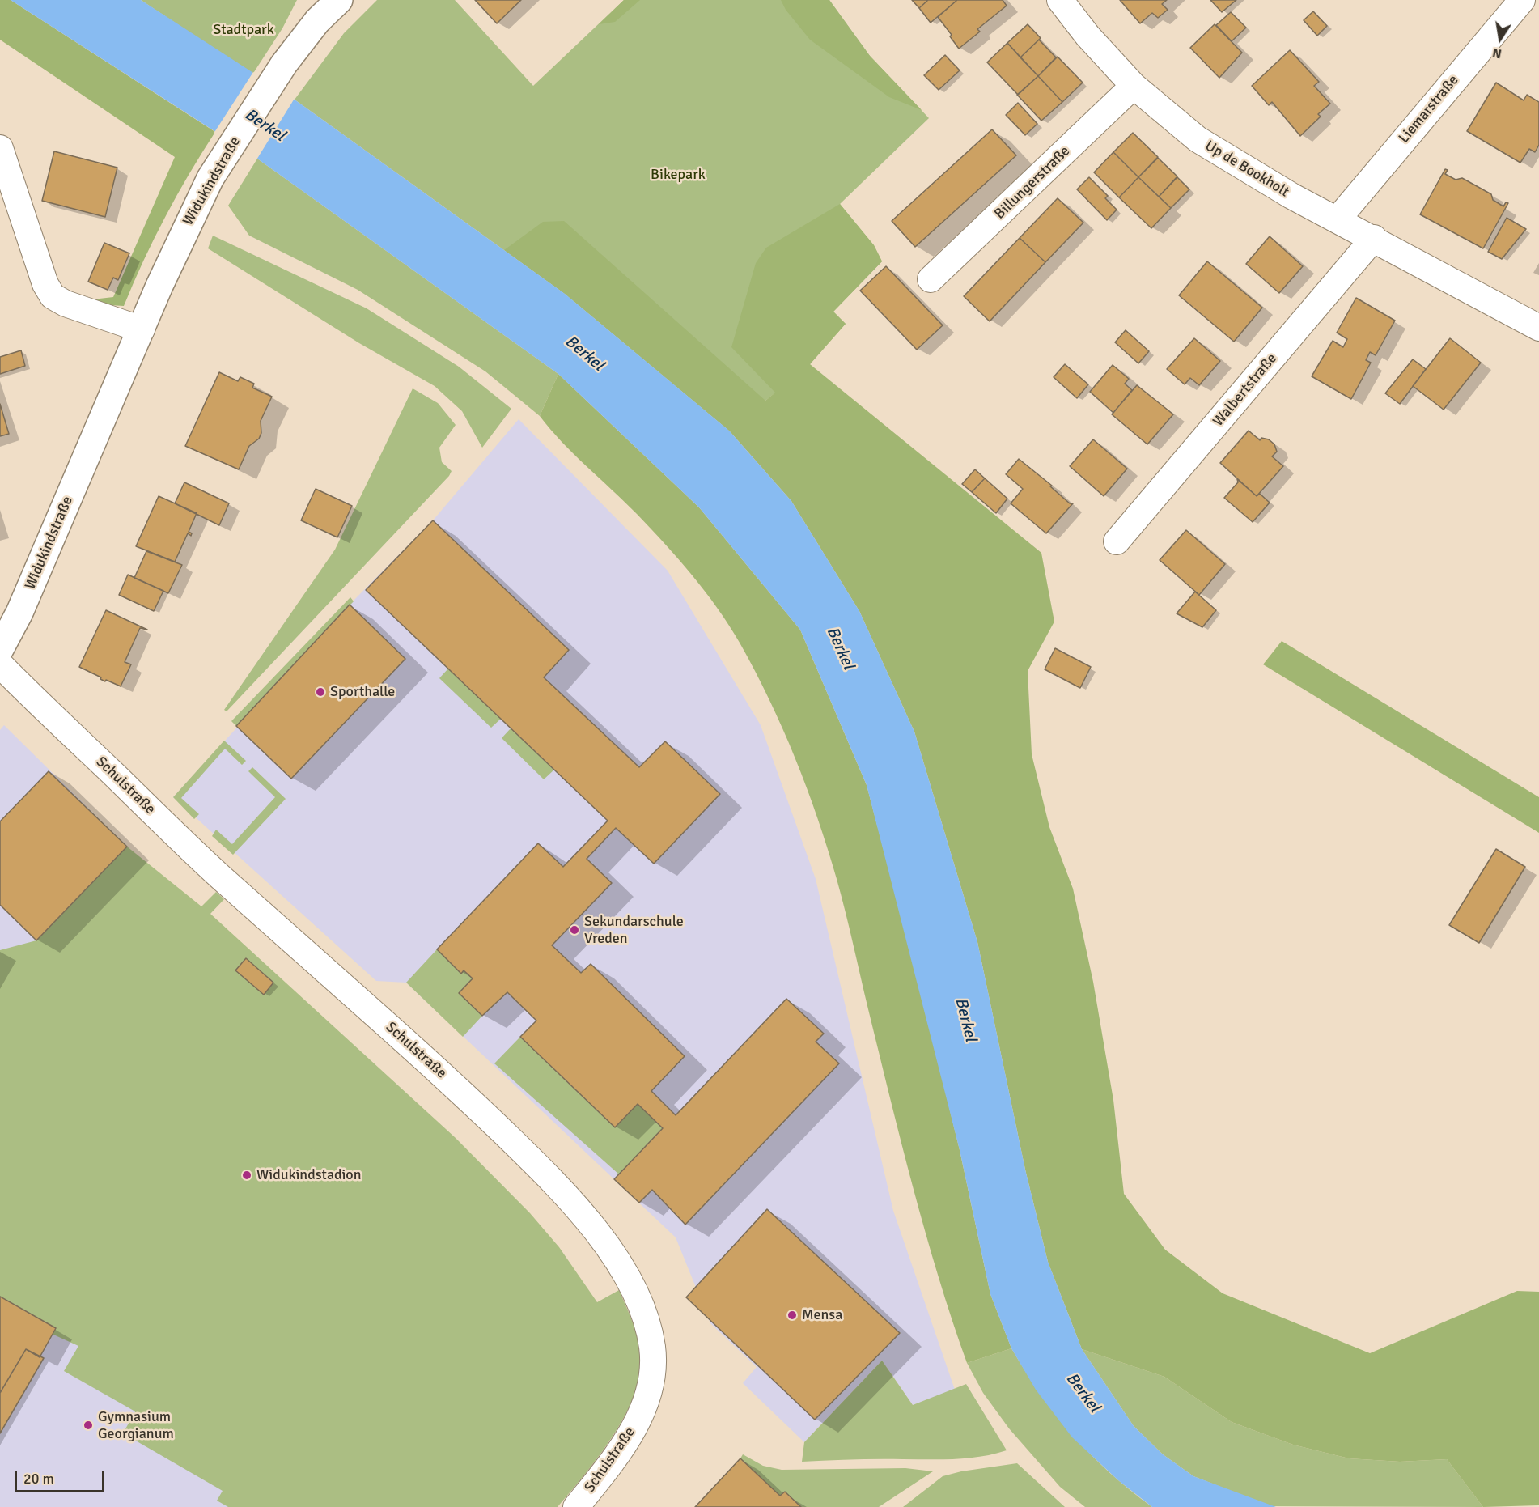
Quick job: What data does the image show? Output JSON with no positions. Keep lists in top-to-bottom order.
{
  "streets": {
    "street": [
      "Liemarstraße",
      "Up de Bookholt",
      "Widukindstraße",
      "Billungerstraße",
      "Walbertstraße",
      "Schulstraße"
    ]
  },
  "crossings": [
    ["Liemarstraße", "Up de Bookholt"],
    ["Up de Bookholt", "Billungerstraße"],
    ["Up de Bookholt", "Walbertstraße"]
  ],
  "water": ["Berkel"],
  "parks": ["Stadtpark", "Bikepark"],
  "places": [
    "Sporthalle",
    "Sekundarschule Vreden",
    "Widukindstadion",
    "Mensa",
    "Gymnasium Georgianum"
  ],
  "scale_bar": "20 m",
  "north": "bottom"
}
